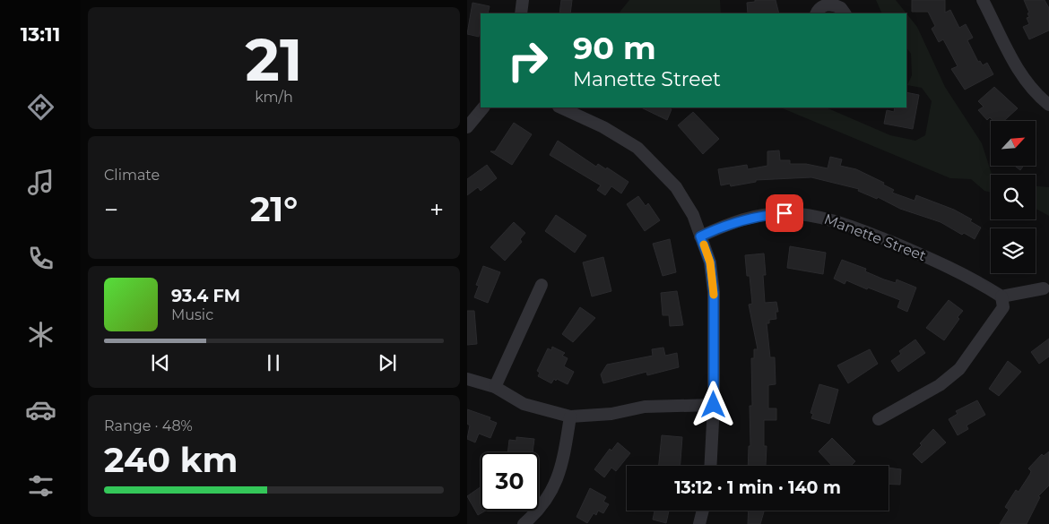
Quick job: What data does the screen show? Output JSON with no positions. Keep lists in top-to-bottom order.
{
  "streets": {
    "street": ["Manette Street"]
  },
  "north": "top right",
  "page": {
    "tabs": "13:11",
    "tile": [
      ["21", "km/h"],
      "Climate",
      ["Range · 48%", "240 km"]
    ],
    "turn": ["90 m", "Manette Street"],
    "heat": ["−", "21°", "+"],
    "song": ["93.4 FM", "Music"],
    "limit": "30",
    "trip": "13:12 · 1 min · 140 m"
  }
}
